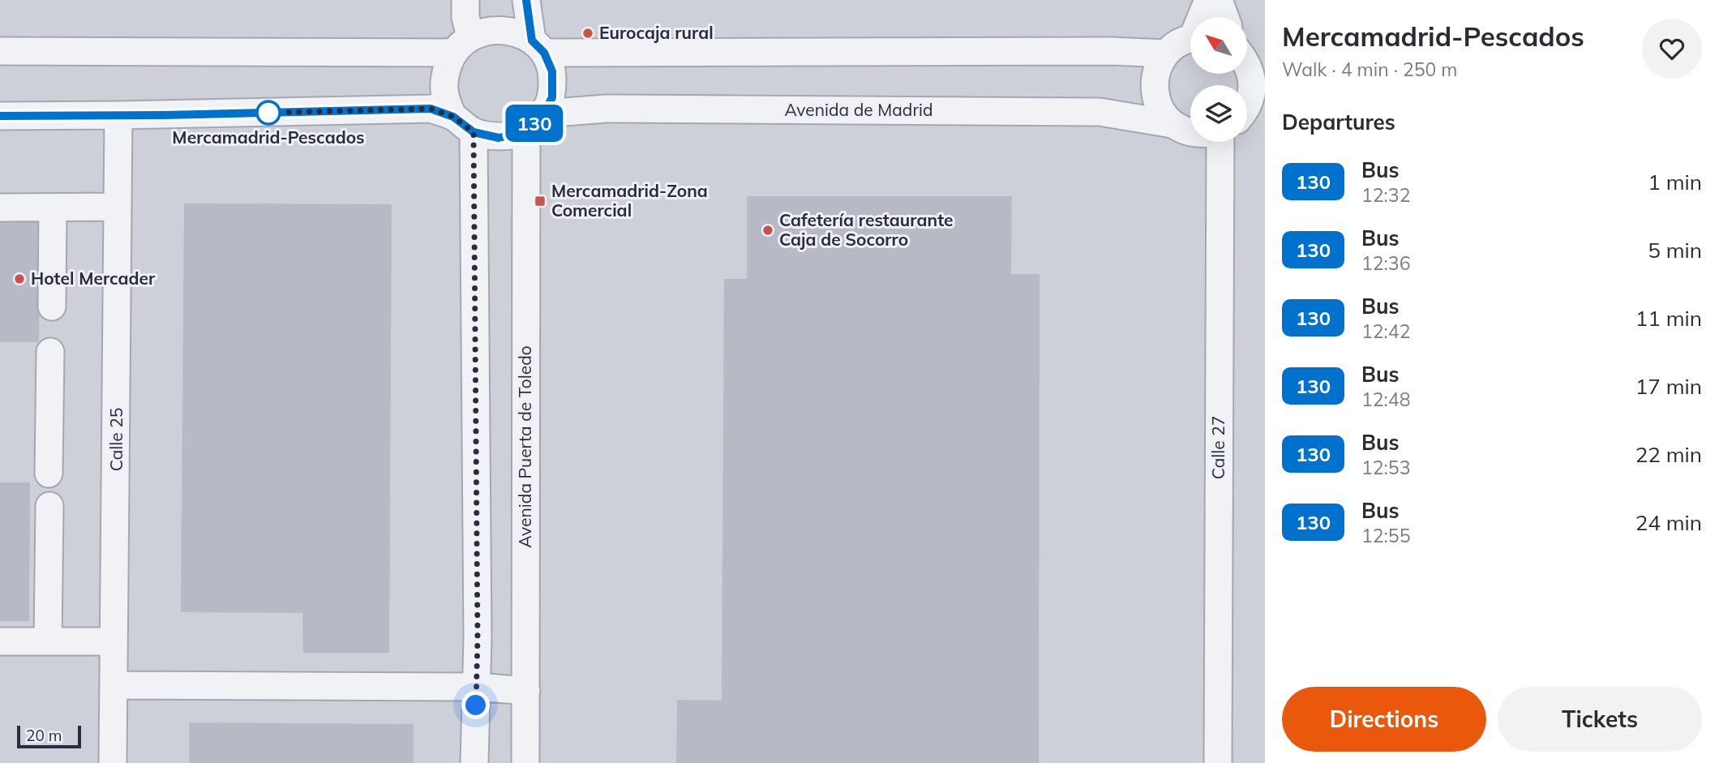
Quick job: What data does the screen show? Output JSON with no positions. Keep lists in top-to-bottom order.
{
  "streets": {
    "street": [
      "Avenida de Madrid",
      "Calle 25",
      "Avenida Puerta de Toledo",
      "Calle 27"
    ]
  },
  "crossings": [
    ["Avenida de Madrid", "Avenida Puerta de Toledo"]
  ],
  "places": {
    "other": [
      "Eurocaja rural",
      "Mercamadrid-Pescados",
      "Cafetería restaurante Caja de Socorro",
      "Hotel Mercader"
    ],
    "transit": ["Mercamadrid-Zona Comercial"]
  },
  "lines": ["bus line 130"],
  "scale_bar": "20 m",
  "north": "top left",
  "page": {
    "on_map": "130",
    "heading": [
      ["Mercamadrid-Pescados", "Walk · 4 min · 250 m"],
      "Departures"
    ],
    "list": [
      {
        "mark": "130",
        "name": "Bus",
        "note": "12:32",
        "value": "1 min"
      },
      {
        "mark": "130",
        "name": "Bus",
        "note": "12:36",
        "value": "5 min"
      },
      {
        "mark": "130",
        "name": "Bus",
        "note": "12:42",
        "value": "11 min"
      },
      {
        "mark": "130",
        "name": "Bus",
        "note": "12:48",
        "value": "17 min"
      },
      {
        "mark": "130",
        "name": "Bus",
        "note": "12:53",
        "value": "22 min"
      },
      {
        "mark": "130",
        "name": "Bus",
        "note": "12:55",
        "value": "24 min"
      }
    ],
    "buttons": ["Directions", "Tickets"],
    "scale": "20 m"
  }
}
